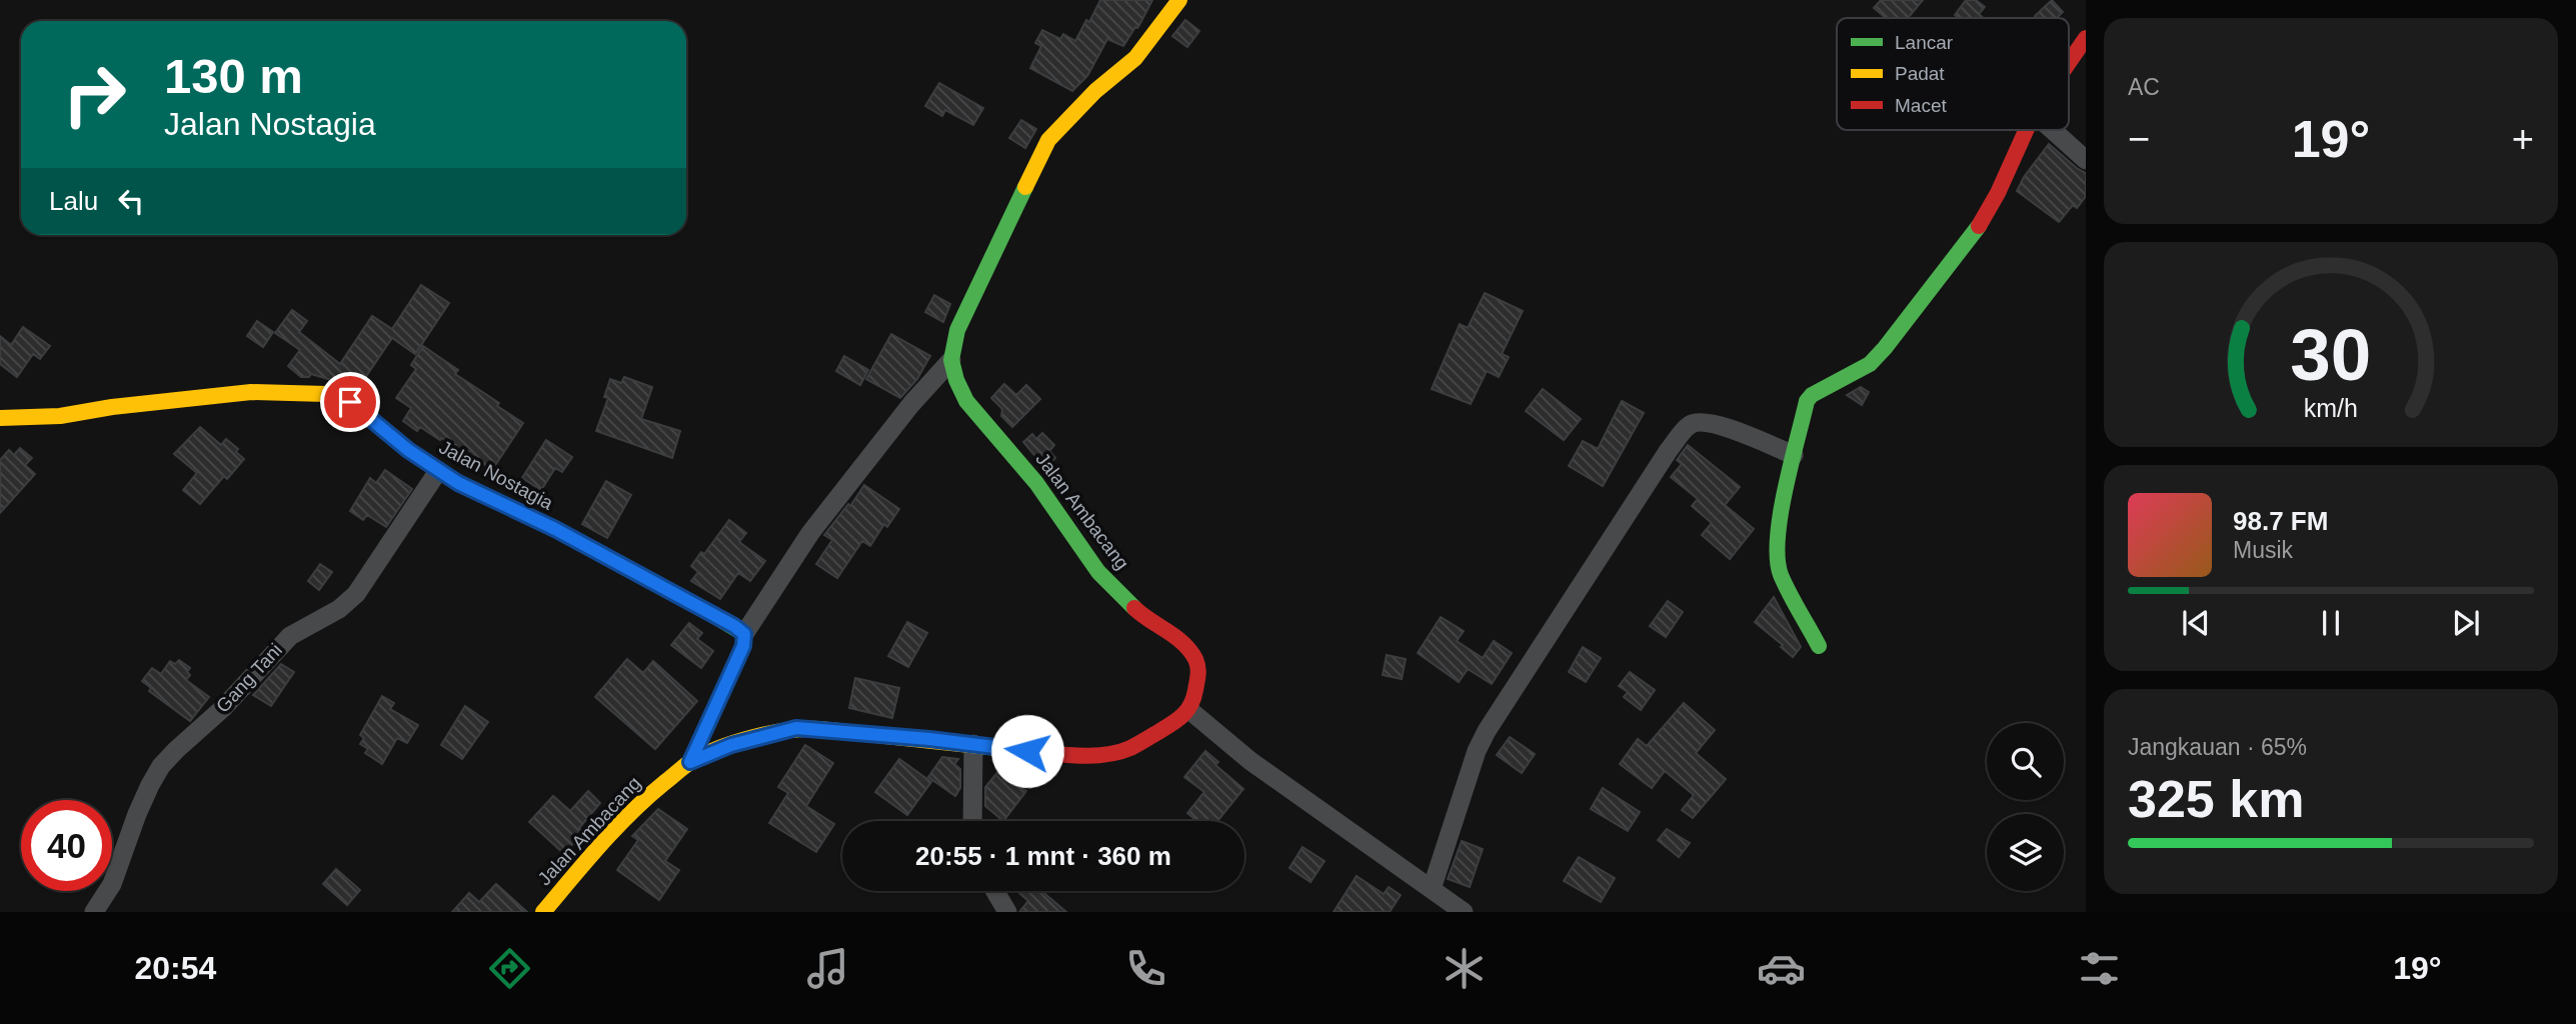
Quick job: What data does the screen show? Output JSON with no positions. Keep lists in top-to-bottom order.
{
  "streets": {
    "street": ["Jalan Nostagia", "Jalan Ambacang", "Gang Tani"]
  },
  "crossings": [
    ["Jalan Nostagia", "Gang Tani"]
  ],
  "legend": ["Lancar", "Padat", "Macet"],
  "page": {
    "tile": [
      "AC",
      ["Jangkauan · 65%", "325 km"]
    ],
    "turn": ["130 m", "Jalan Nostagia"],
    "heat": ["−", "19°", "+"],
    "then": "Lalu",
    "song": ["98.7 FM", "Musik"],
    "limit": "40",
    "trip": "20:55 · 1 mnt · 360 m",
    "tabs": ["20:54", "19°"],
    "gauge": ["30", "km/h"]
  }
}
